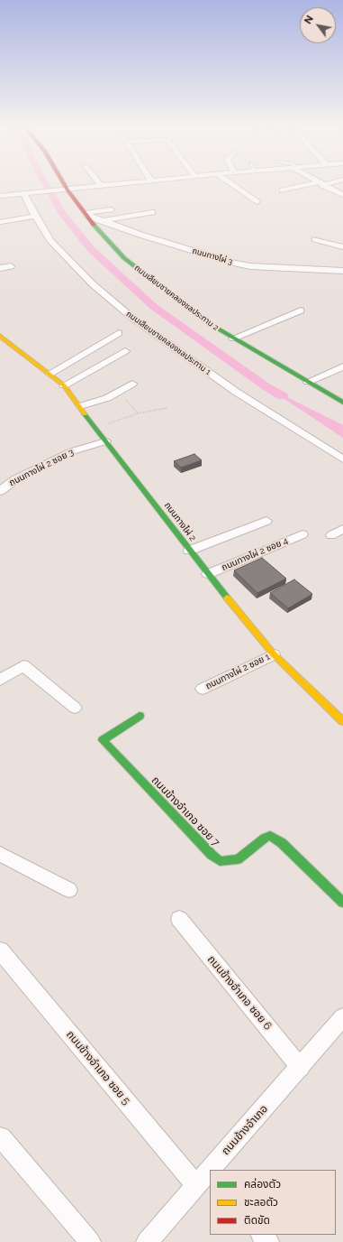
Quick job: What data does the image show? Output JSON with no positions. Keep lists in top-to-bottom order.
{
  "streets": {
    "street": [
      "ถนนทางไผ่ 3",
      "ถนนเลียบชายคลองชลประทาน 2",
      "ถนนเลียบชายคลองชลประทาน 1",
      "ถนนทางไผ่ 2 ซอย 3",
      "ถนนทางไผ่ 2",
      "ถนนทางไผ่ 2 ซอย 4",
      "ถนนทางไผ่ 2 ซอย 1",
      "ถนนข้างอำเภอ ซอย 7",
      "ถนนข้างอำเภอ ซอย 6",
      "ถนนข้างอำเภอ ซอย 5",
      "ถนนข้างอำเภอ"
    ]
  },
  "crossings": [
    ["ถนนทางไผ่ 3", "ถนนเลียบชายคลองชลประทาน 2"],
    ["ถนนทางไผ่ 2 ซอย 3", "ถนนทางไผ่ 2"],
    ["ถนนทางไผ่ 2", "ถนนทางไผ่ 2 ซอย 4"],
    ["ถนนทางไผ่ 2", "ถนนทางไผ่ 2 ซอย 1"],
    ["ถนนข้างอำเภอ ซอย 6", "ถนนข้างอำเภอ"],
    ["ถนนข้างอำเภอ ซอย 5", "ถนนข้างอำเภอ"]
  ],
  "legend": ["คล่องตัว", "ชะลอตัว", "ติดขัด"],
  "north": "top left"
}
